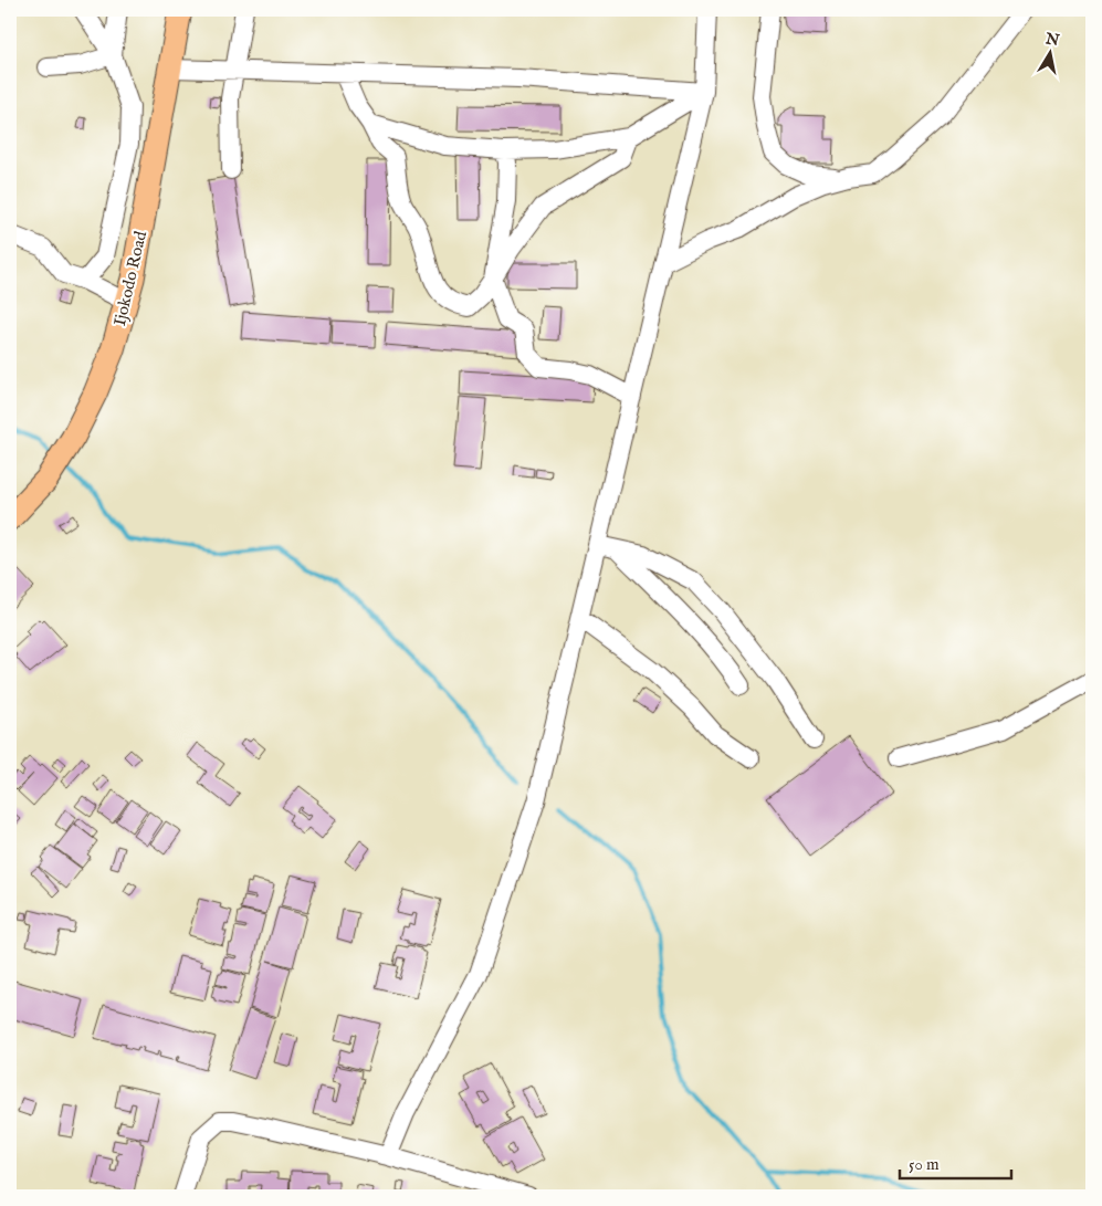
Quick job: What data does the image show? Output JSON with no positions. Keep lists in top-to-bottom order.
{
  "streets": {
    "main road": ["Ijokodo Road"]
  },
  "scale_bar": "50 m",
  "north": "top"
}
